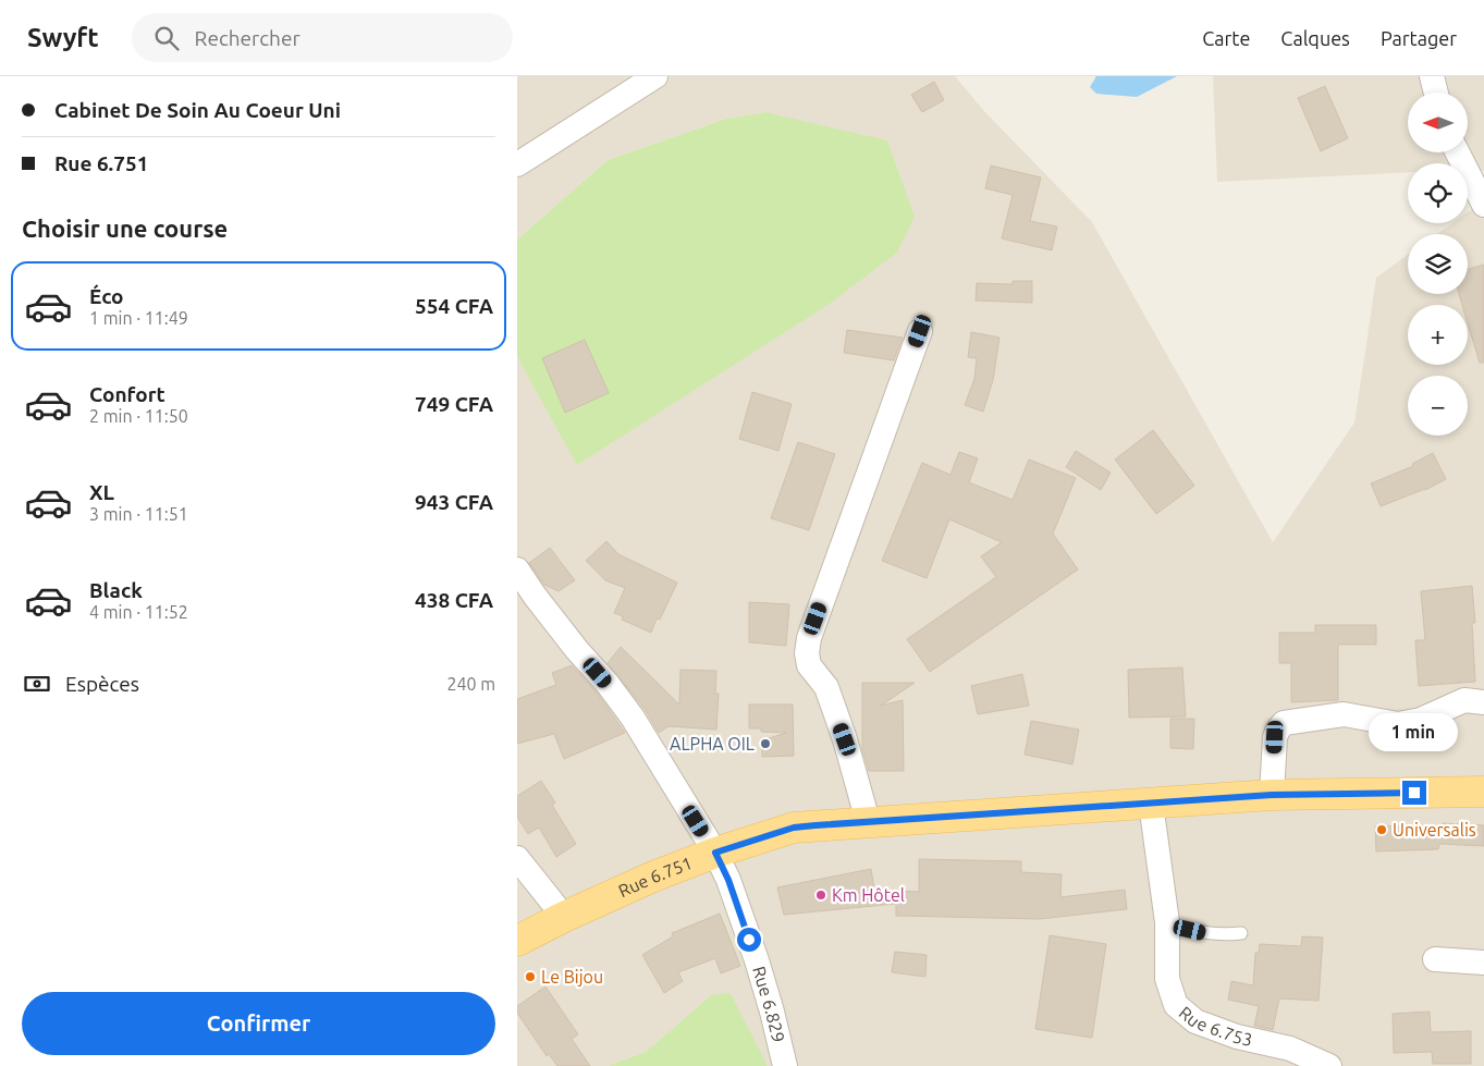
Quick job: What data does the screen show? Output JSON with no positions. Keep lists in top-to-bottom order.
{
  "streets": {
    "main road": ["Rue 6.751"],
    "street": ["Rue 6.829", "Rue 6.753"]
  },
  "crossings": [
    ["Rue 6.751", "Rue 6.829"],
    ["Rue 6.751", "Rue 6.753"]
  ],
  "places": [
    "ALPHA OIL",
    "Universalis",
    "Km Hôtel",
    "Le Bijou"
  ],
  "north": "left",
  "page": {
    "header": "Swyft",
    "search": "Rechercher",
    "nav": ["Carte", "Calques", "Partager"],
    "banner": ["Cabinet De Soin Au Coeur Uni", "Rue 6.751"],
    "map_buttons": ["+", "−"],
    "heading": "Choisir une course",
    "list": [
      {
        "name": "Éco",
        "note": "1 min · 11:49",
        "value": "554 CFA"
      },
      {
        "name": "Confort",
        "note": "2 min · 11:50",
        "value": "749 CFA"
      },
      {
        "name": "XL",
        "note": "3 min · 11:51",
        "value": "943 CFA"
      },
      {
        "name": "Black",
        "note": "4 min · 11:52",
        "value": "438 CFA"
      }
    ],
    "pay": ["Espèces", "240 m"],
    "bubble": "1 min",
    "buttons": "Confirmer"
  }
}
